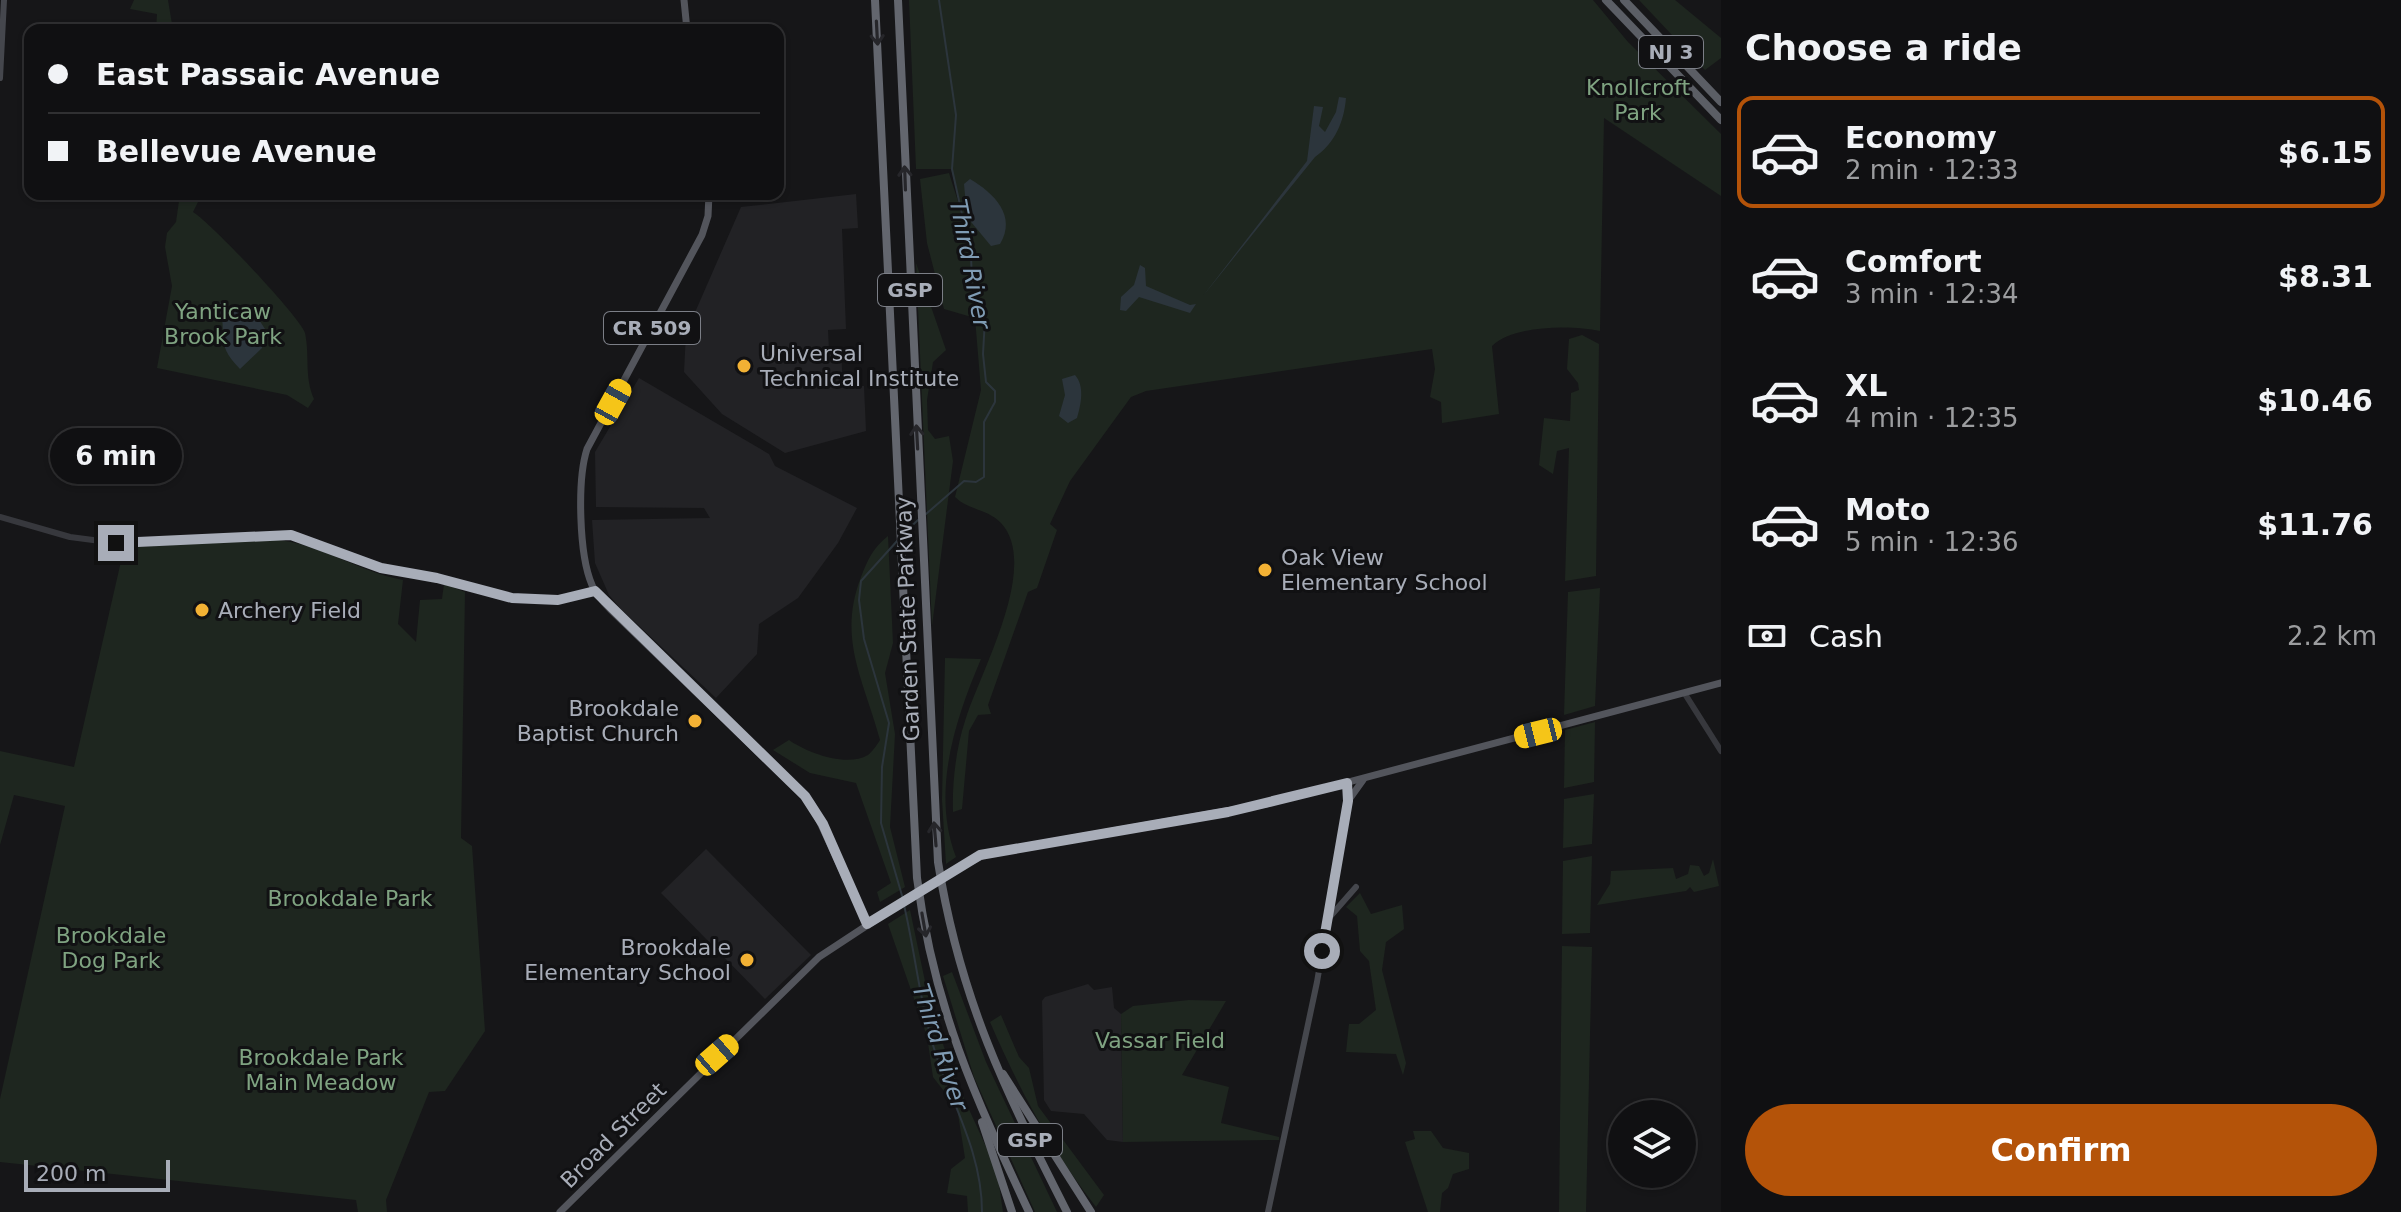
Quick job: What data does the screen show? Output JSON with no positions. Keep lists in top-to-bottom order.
{
  "streets": {
    "highway": ["NJ 3", "GSP", "Garden State Parkway"],
    "main road": ["CR 509", "Broad Street"]
  },
  "water": ["Third River"],
  "parks": [
    "Knollcroft Park",
    "Yanticaw Brook Park",
    "Brookdale Park",
    "Brookdale Dog Park",
    "Vassar Field",
    "Brookdale Park Main Meadow"
  ],
  "places": [
    "Universal Technical Institute",
    "Oak View Elementary School",
    "Archery Field",
    "Brookdale Baptist Church",
    "Brookdale Elementary School"
  ],
  "scale_bar": "200 m",
  "page": {
    "heading": "Choose a ride",
    "banner": ["East Passaic Avenue", "Bellevue Avenue"],
    "list": [
      {
        "name": "Economy",
        "note": "2 min · 12:33",
        "value": "$6.15"
      },
      {
        "name": "Comfort",
        "note": "3 min · 12:34",
        "value": "$8.31"
      },
      {
        "name": "XL",
        "note": "4 min · 12:35",
        "value": "$10.46"
      },
      {
        "name": "Moto",
        "note": "5 min · 12:36",
        "value": "$11.76"
      }
    ],
    "bubble": "6 min",
    "pay": ["Cash", "2.2 km"],
    "buttons": "Confirm",
    "scale": "200 m"
  }
}
